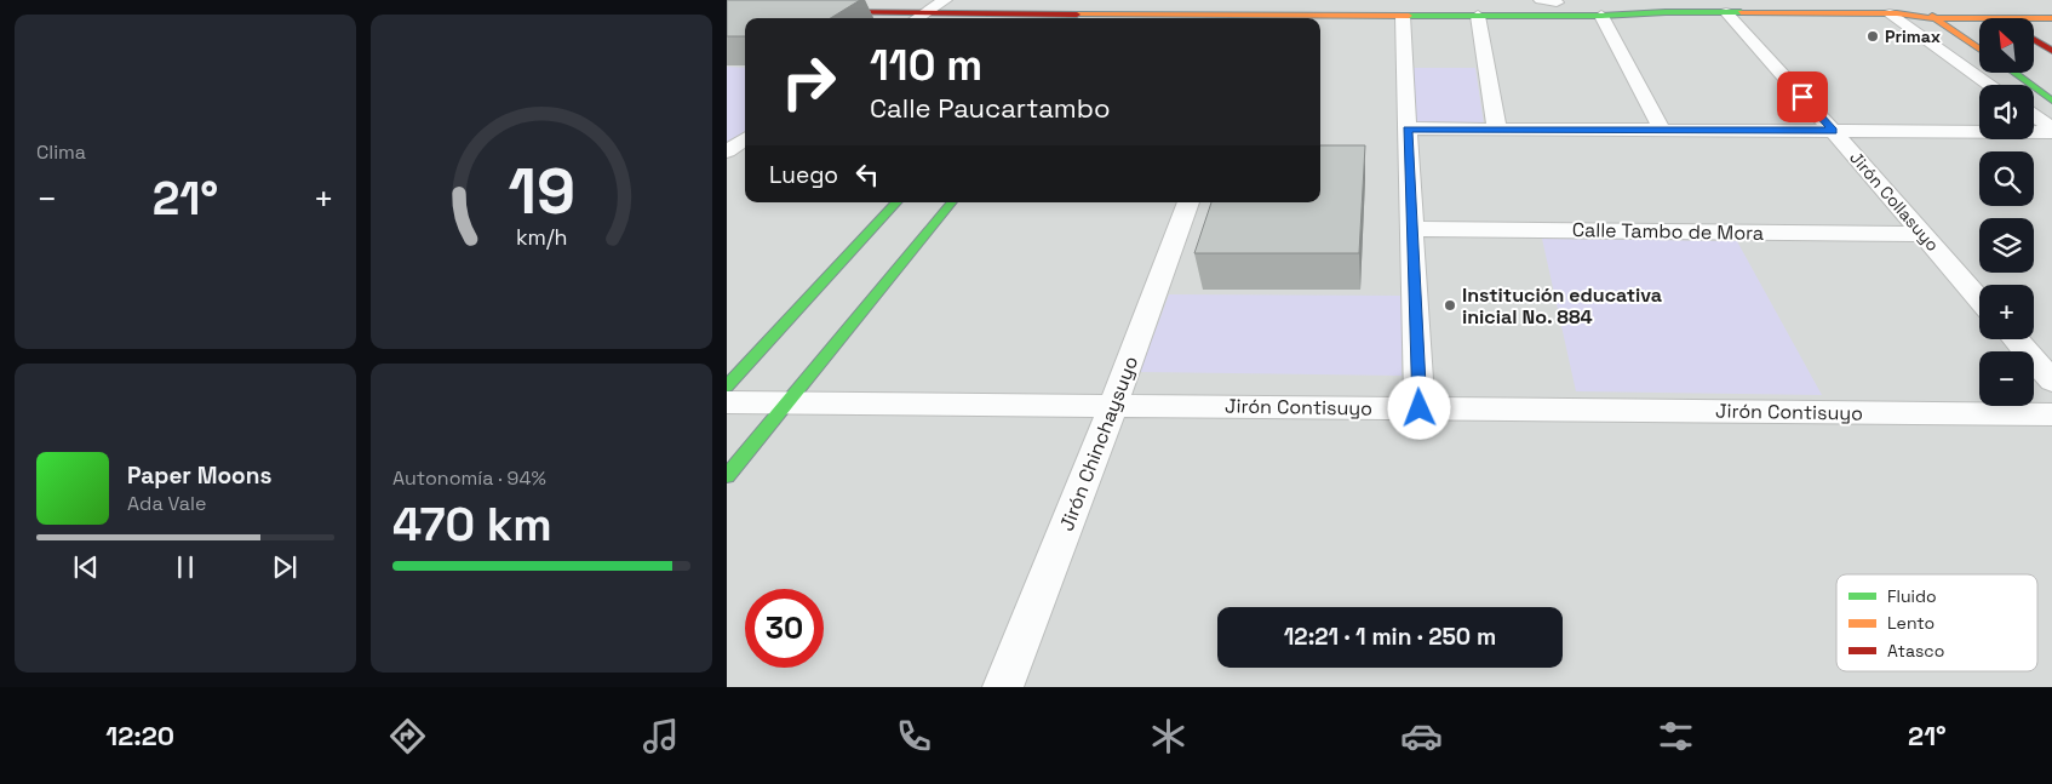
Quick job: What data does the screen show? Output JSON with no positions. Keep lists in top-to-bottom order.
{
  "streets": {
    "street": [
      "Jirón Collasuyo",
      "Calle Tambo de Mora",
      "Jirón Contisuyo",
      "Jirón Chinchaysuyo"
    ]
  },
  "crossings": [
    ["Jirón Collasuyo", "Calle Tambo de Mora"],
    ["Jirón Contisuyo", "Jirón Chinchaysuyo"]
  ],
  "places": ["Primax", "Institución educativa inicial No. 884"],
  "legend": ["Fluido", "Lento", "Atasco"],
  "north": "top left",
  "page": {
    "tile": [
      "Clima",
      ["Autonomía · 94%", "470 km"]
    ],
    "map_buttons": ["+", "−"],
    "turn": ["110 m", "Calle Paucartambo"],
    "then": "Luego",
    "heat": ["−", "21°", "+"],
    "song": ["Paper Moons", "Ada Vale"],
    "limit": "30",
    "trip": "12:21 · 1 min · 250 m",
    "tabs": ["12:20", "21°"],
    "gauge": ["19", "km/h"]
  }
}
